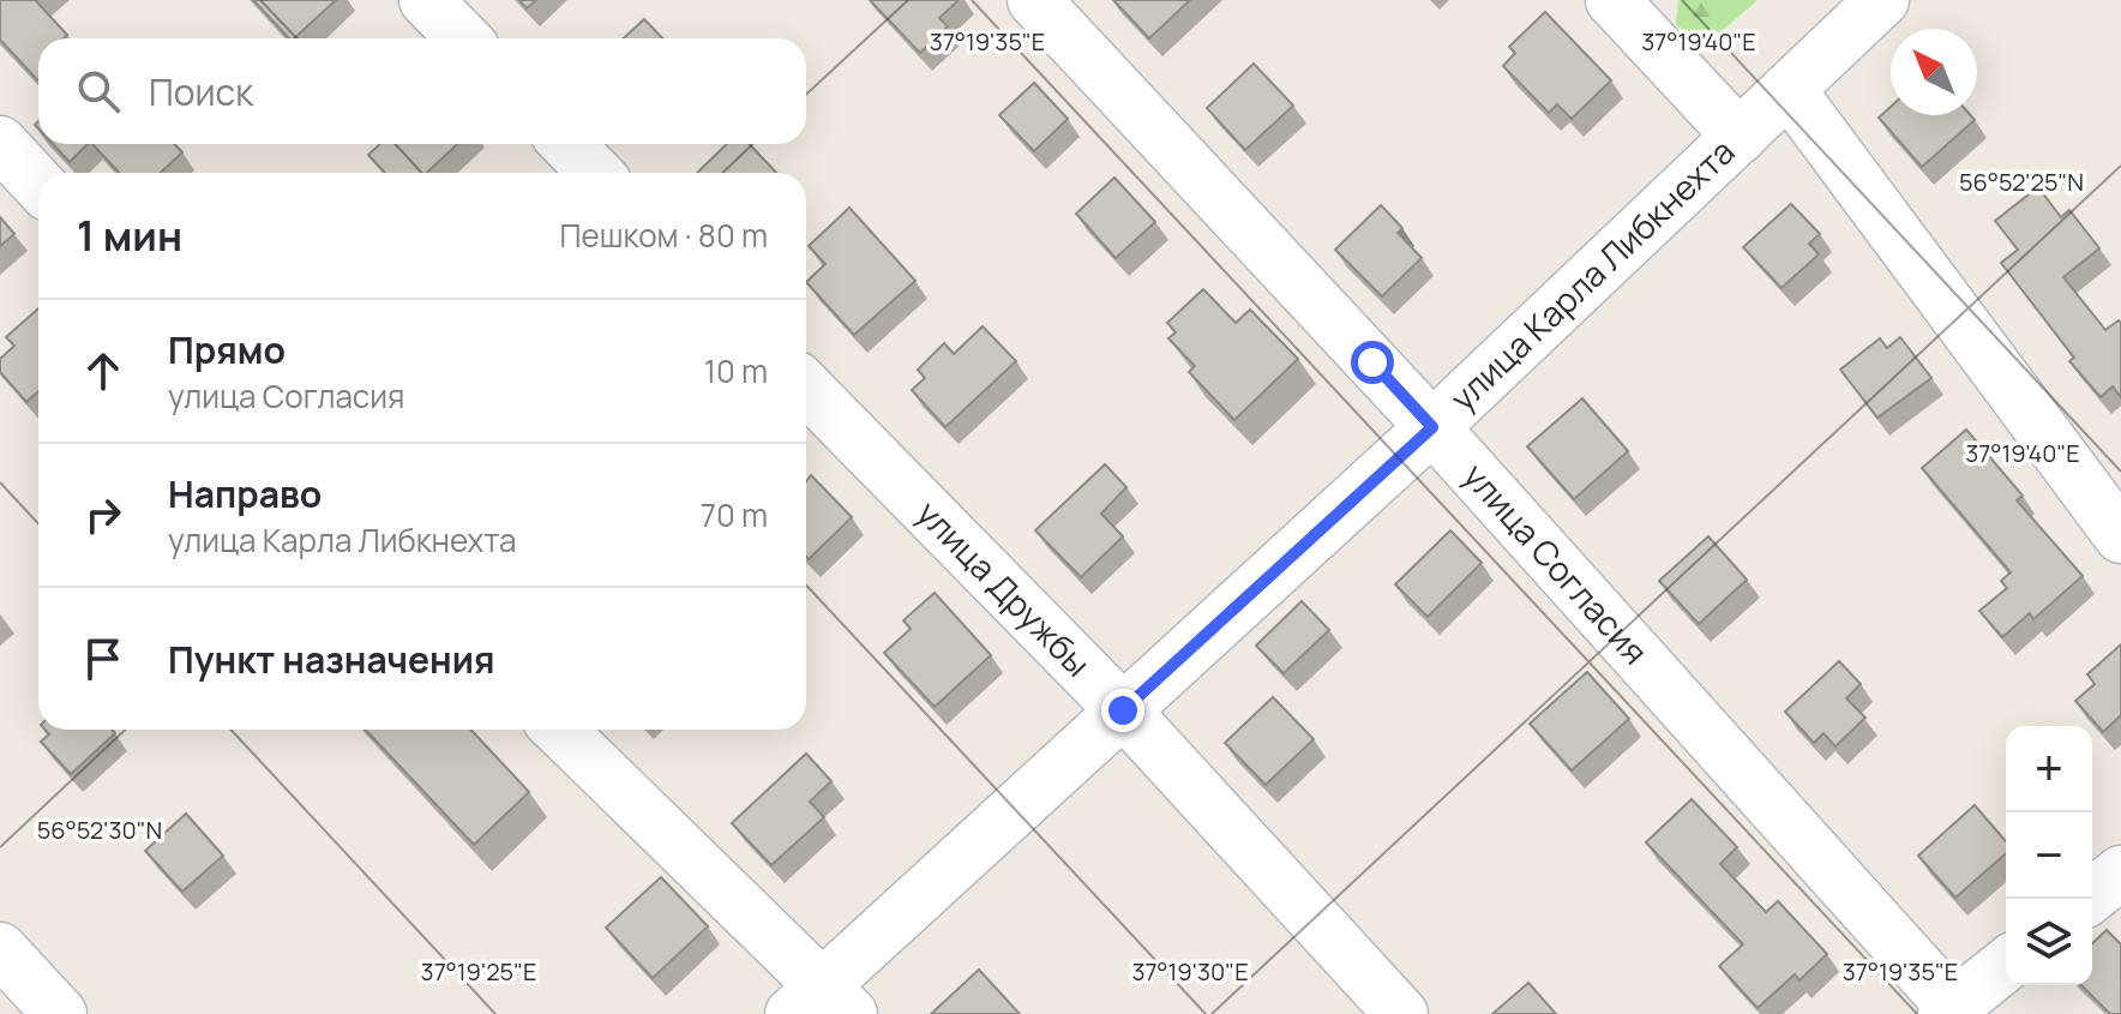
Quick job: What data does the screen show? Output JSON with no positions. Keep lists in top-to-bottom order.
{
  "streets": {
    "street": ["улица Карла Либкнехта", "улица Согласия", "улица Дружбы"]
  },
  "crossings": [
    ["улица Карла Либкнехта", "улица Согласия"],
    ["улица Карла Либкнехта", "улица Дружбы"]
  ],
  "north": "top left",
  "page": {
    "search": "Поиск",
    "heading": ["1 мин", "Пешком · 80 m"],
    "list": [
      ["Прямо", "улица Согласия", "10 m"],
      ["Направо", "улица Карла Либкнехта", "70 m"],
      "Пункт назначения"
    ],
    "map_buttons": ["+", "−"]
  },
  "coordinates": [
    "37°19'35\"E",
    "37°19'40\"E",
    "56°52'25\"N",
    "56°52'30\"N",
    "37°19'25\"E",
    "37°19'30\"E"
  ]
}
